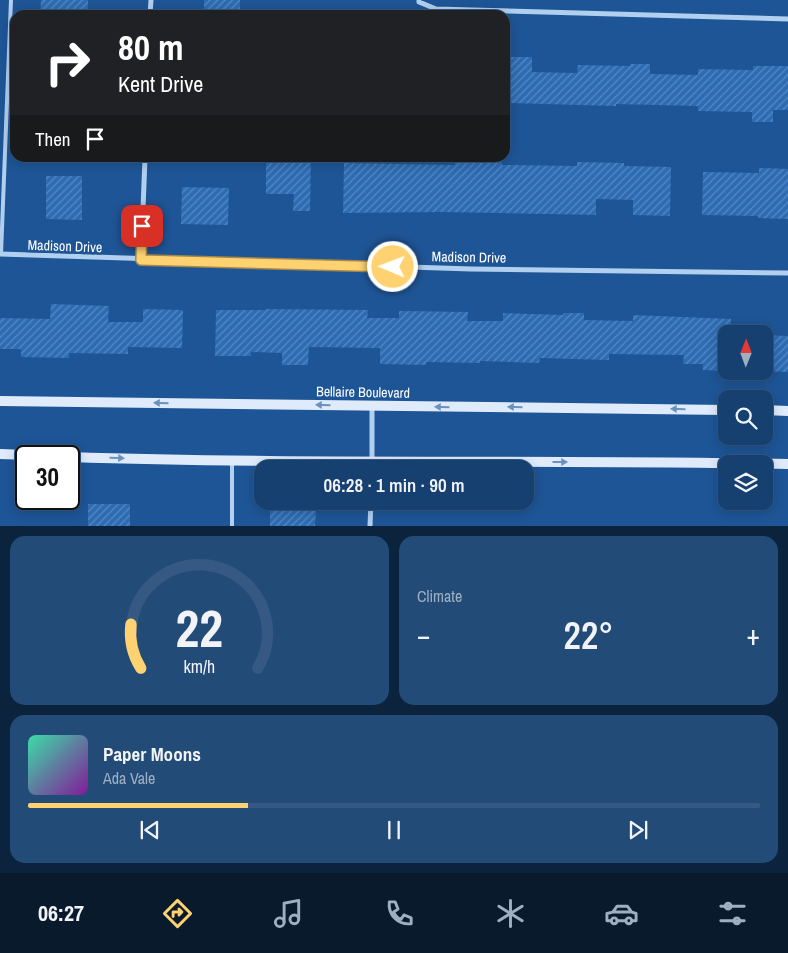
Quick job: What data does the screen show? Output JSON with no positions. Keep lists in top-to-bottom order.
{
  "streets": {
    "main road": ["Bellaire Boulevard"],
    "street": ["Madison Drive"]
  },
  "north": "top",
  "page": {
    "turn": ["80 m", "Kent Drive"],
    "then": "Then",
    "limit": "30",
    "trip": "06:28 · 1 min · 90 m",
    "tile": "Climate",
    "heat": ["−", "22°", "+"],
    "song": ["Paper Moons", "Ada Vale"],
    "tabs": "06:27",
    "gauge": ["22", "km/h"]
  }
}
